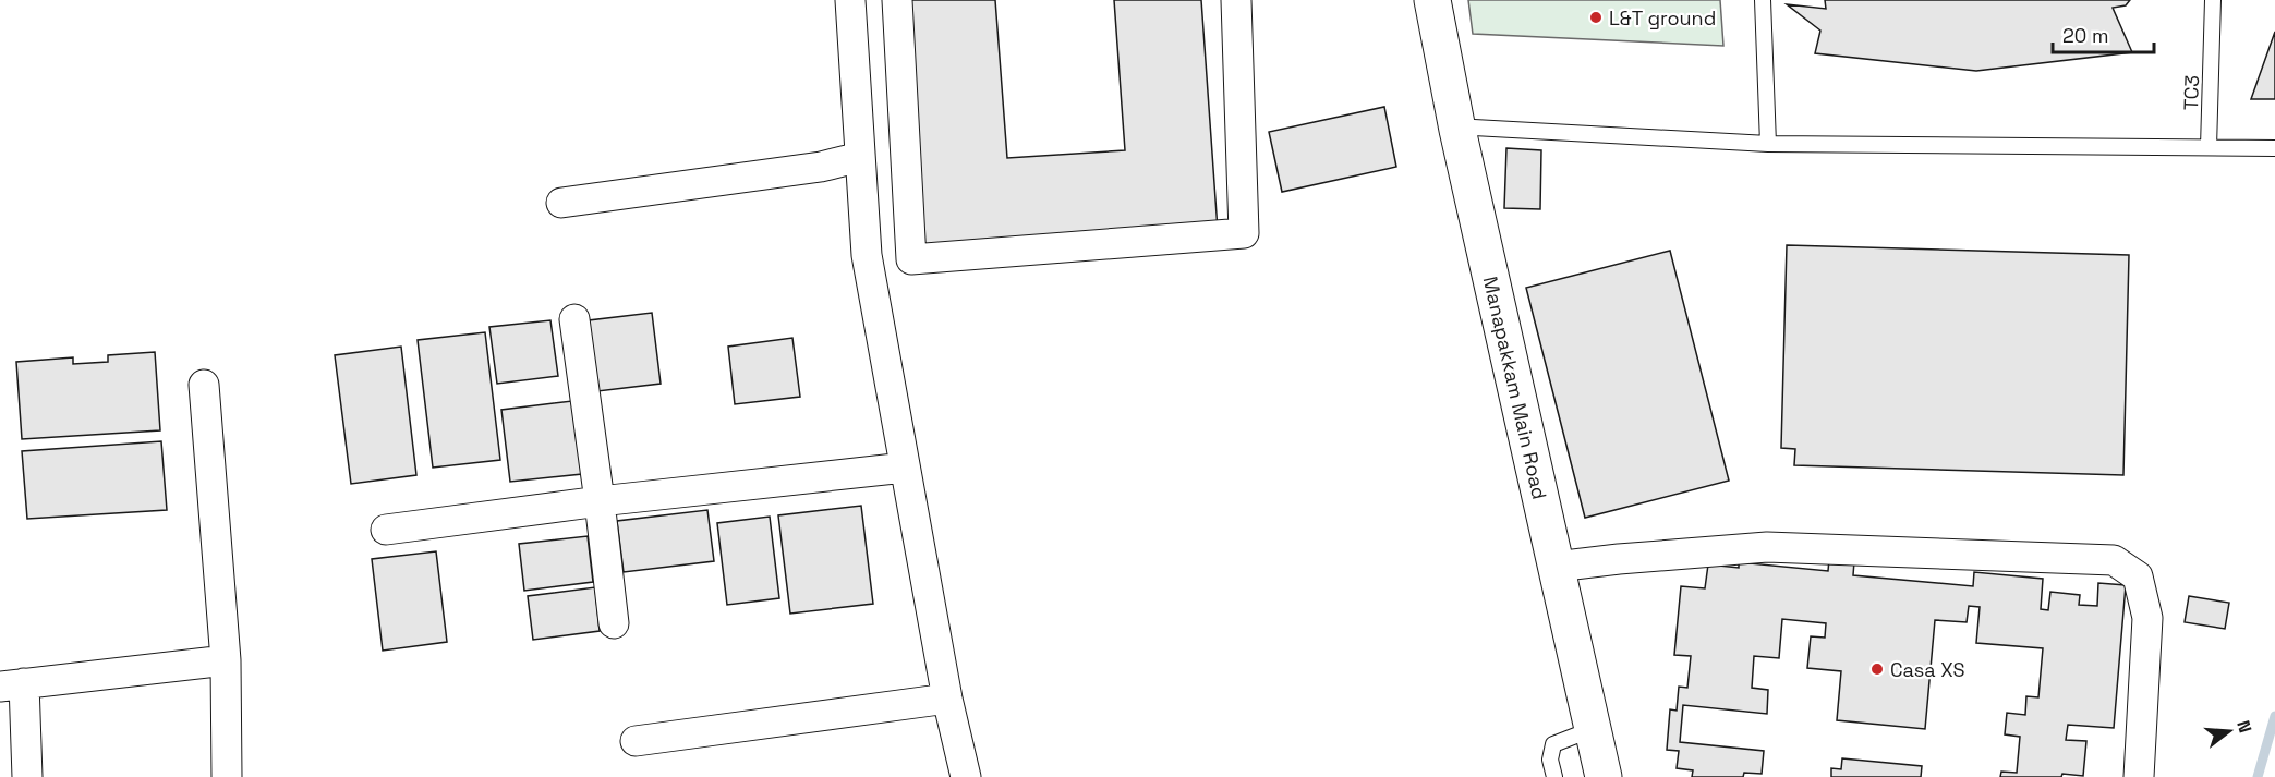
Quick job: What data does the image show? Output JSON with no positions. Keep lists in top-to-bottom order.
{
  "streets": {
    "main road": ["Manapakkam Main Road"],
    "lane": ["TC3"]
  },
  "places": ["L&T ground", "Casa XS"],
  "scale_bar": "20 m",
  "north": "right"
}
